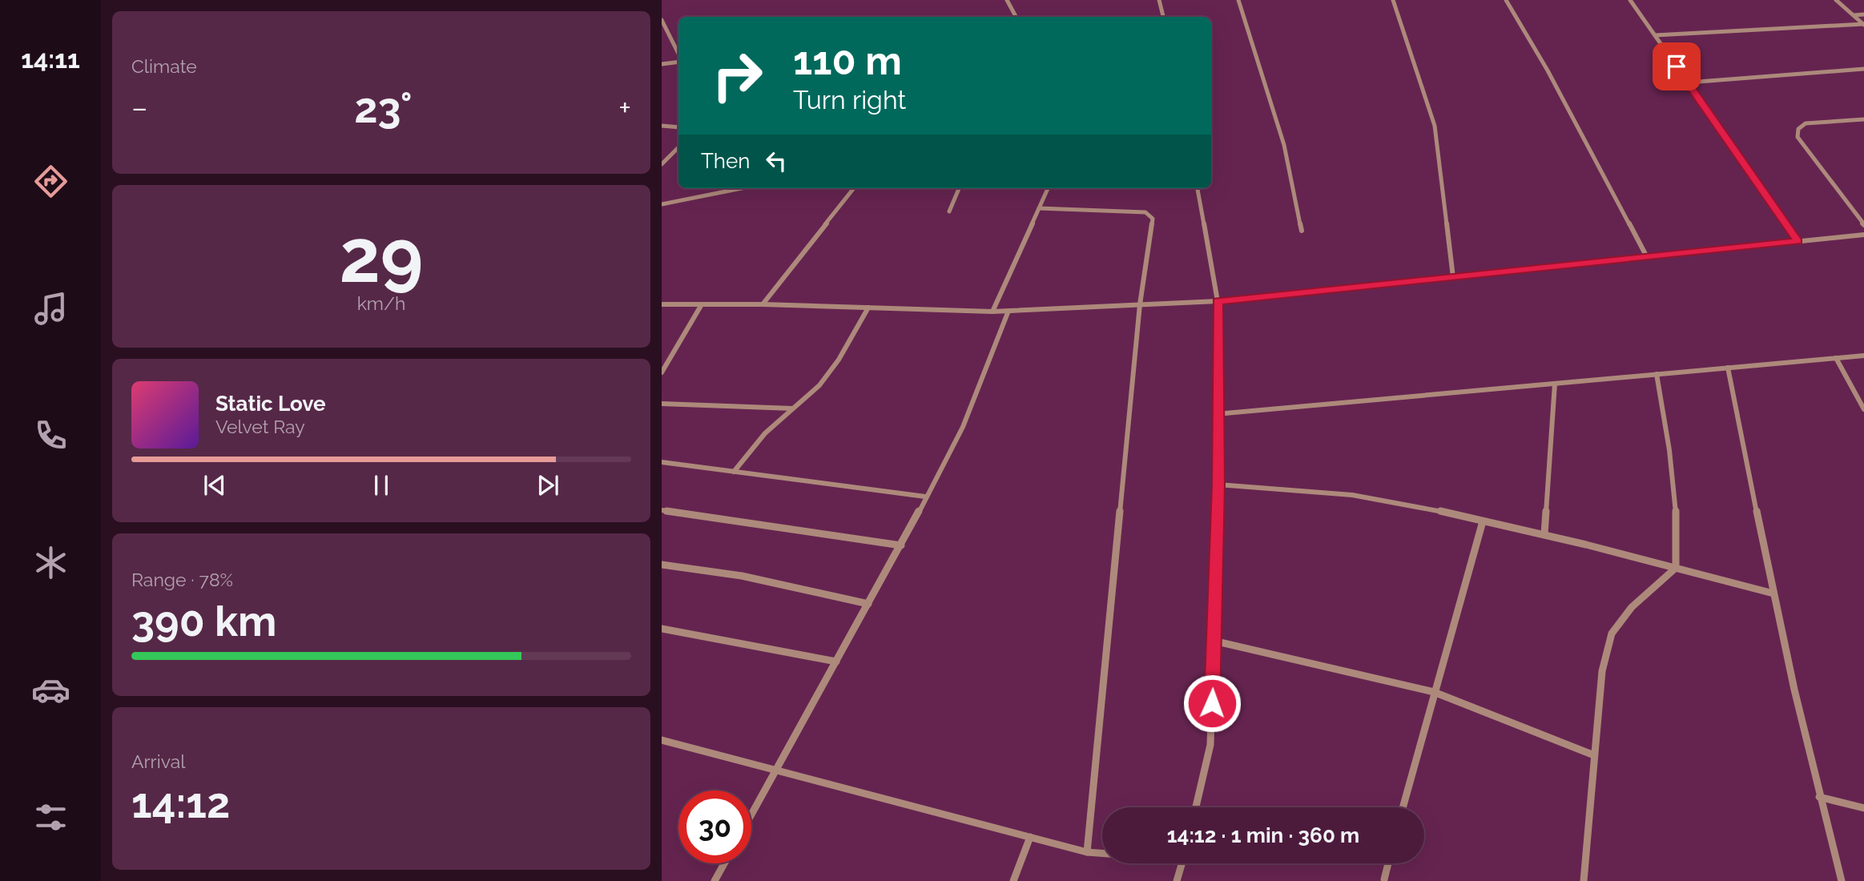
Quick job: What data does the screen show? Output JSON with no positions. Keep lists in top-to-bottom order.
{
  "page": {
    "tabs": "14:11",
    "tile": [
      "Climate",
      ["29", "km/h"],
      ["Range · 78%", "390 km"],
      ["Arrival", "14:12"]
    ],
    "turn": ["110 m", "Turn right"],
    "heat": ["−", "23°", "+"],
    "then": "Then",
    "song": ["Static Love", "Velvet Ray"],
    "limit": "30",
    "trip": "14:12 · 1 min · 360 m"
  }
}
